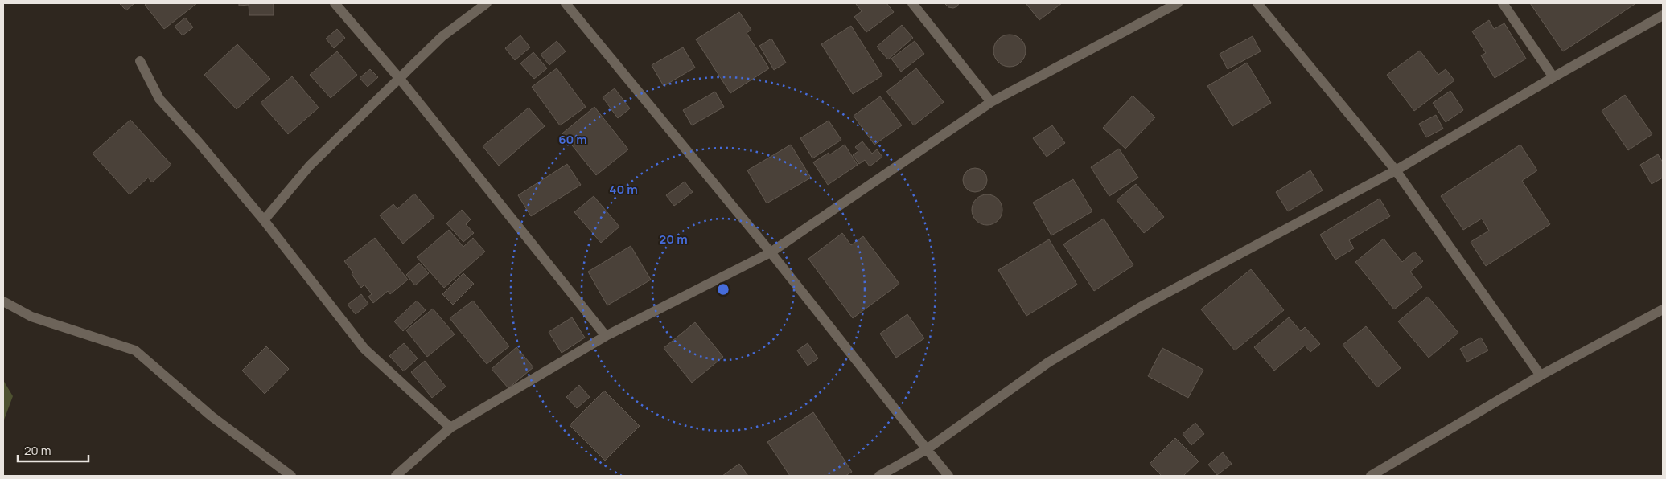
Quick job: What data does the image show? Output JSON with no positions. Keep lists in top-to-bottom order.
{
  "scale_bar": "20 m",
  "rings": ["60 m", "40 m", "20 m"]
}
